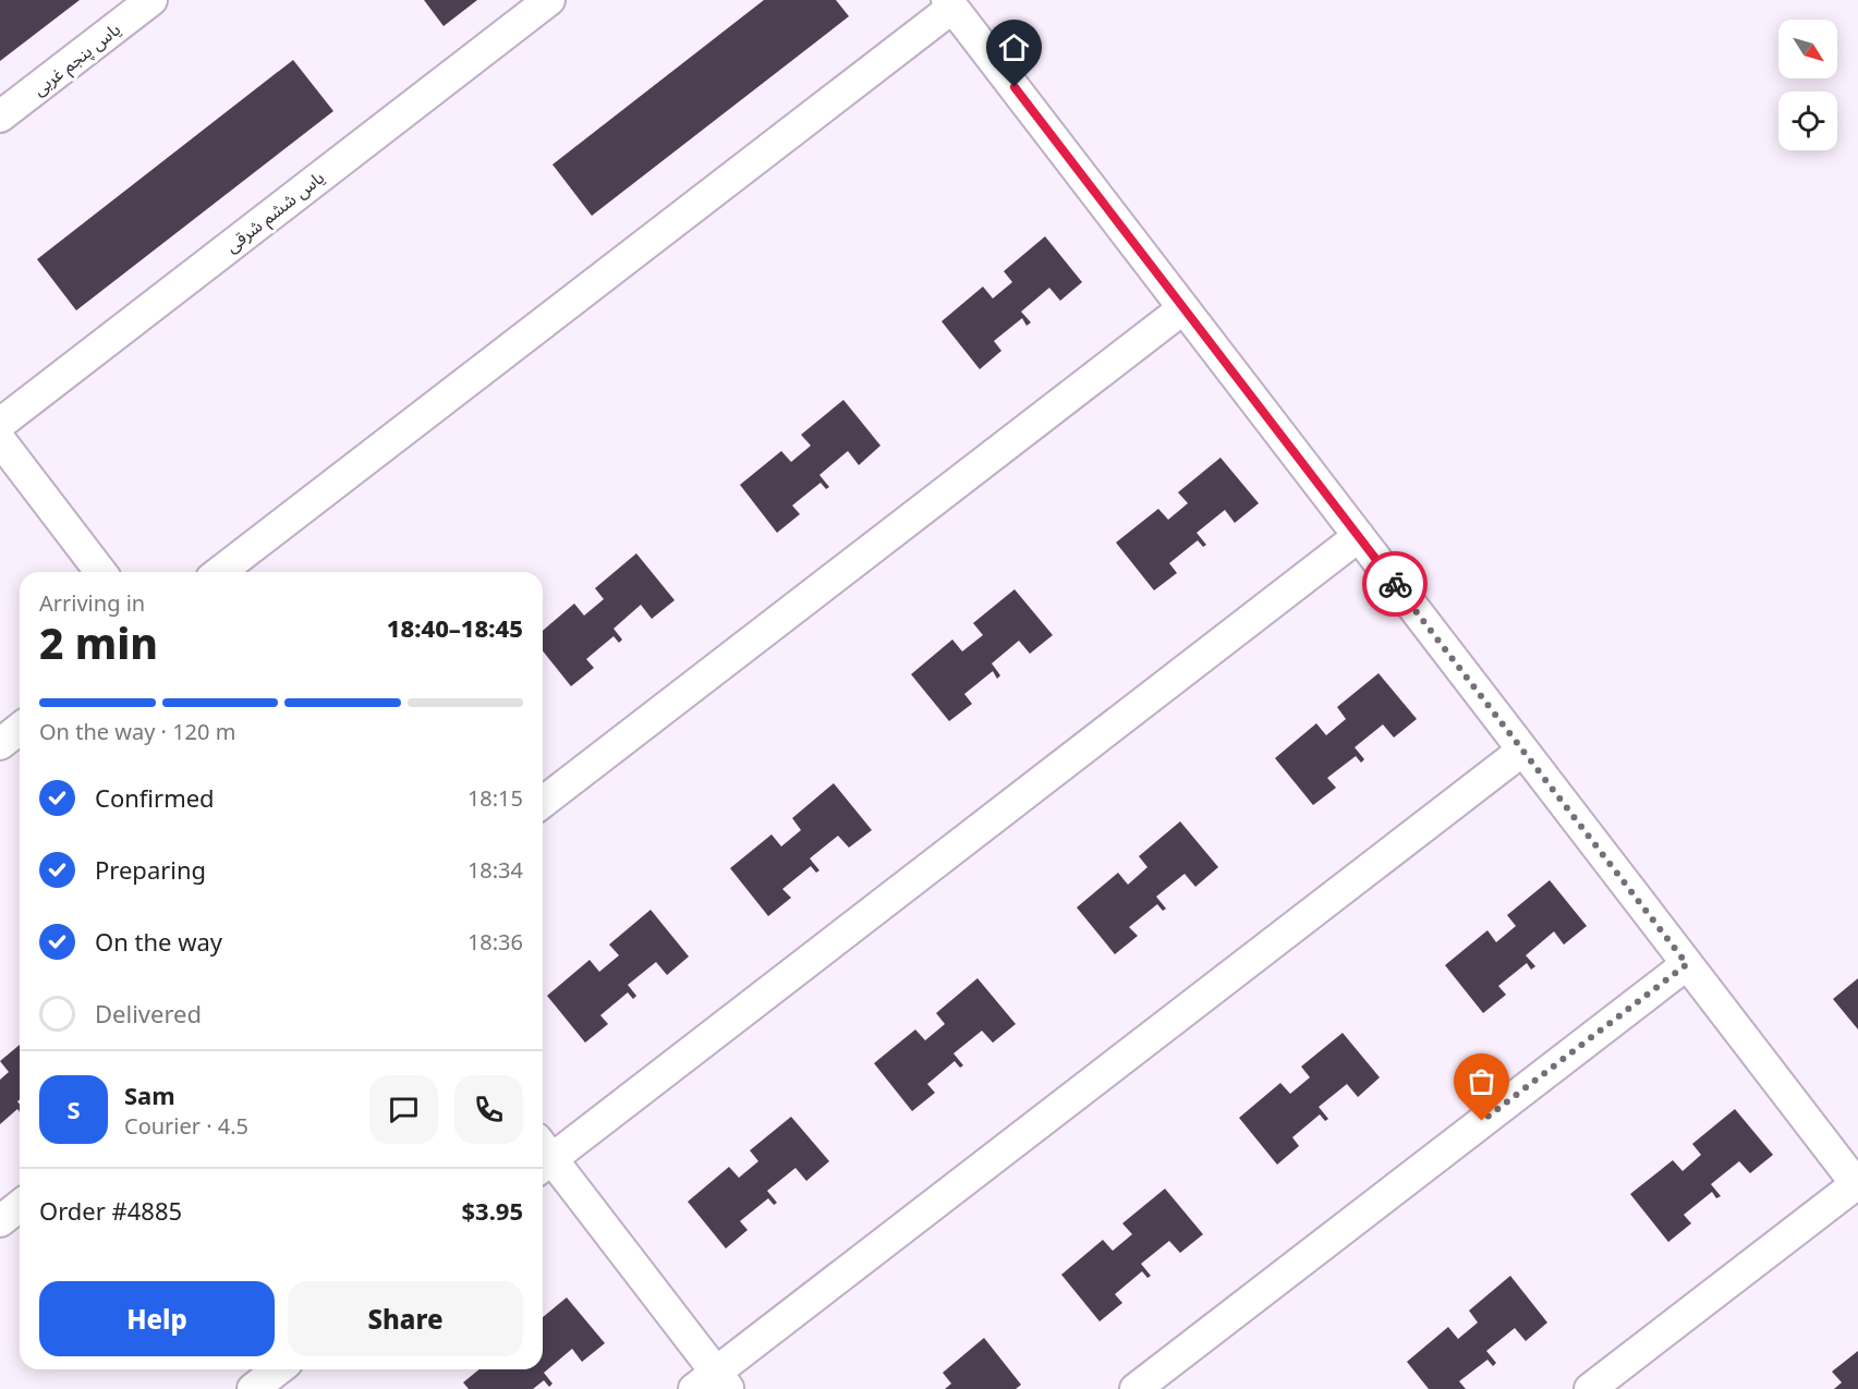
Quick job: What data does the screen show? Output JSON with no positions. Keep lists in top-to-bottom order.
{
  "streets": {
    "street": ["یاس پنجم غربی", "یاس ششم شرقی"]
  },
  "north": "bottom right",
  "page": {
    "heading": ["2 min", "Arriving in", "18:40–18:45"],
    "panel": [
      "Sam",
      "Courier · 4.5",
      "Order #4885",
      "$3.95"
    ],
    "bar": "On the way · 120 m",
    "list": [
      ["Confirmed", "18:15"],
      ["Preparing", "18:34"],
      ["On the way", "18:36"],
      "Delivered"
    ],
    "round": "S",
    "buttons": ["Help", "Share"]
  }
}
